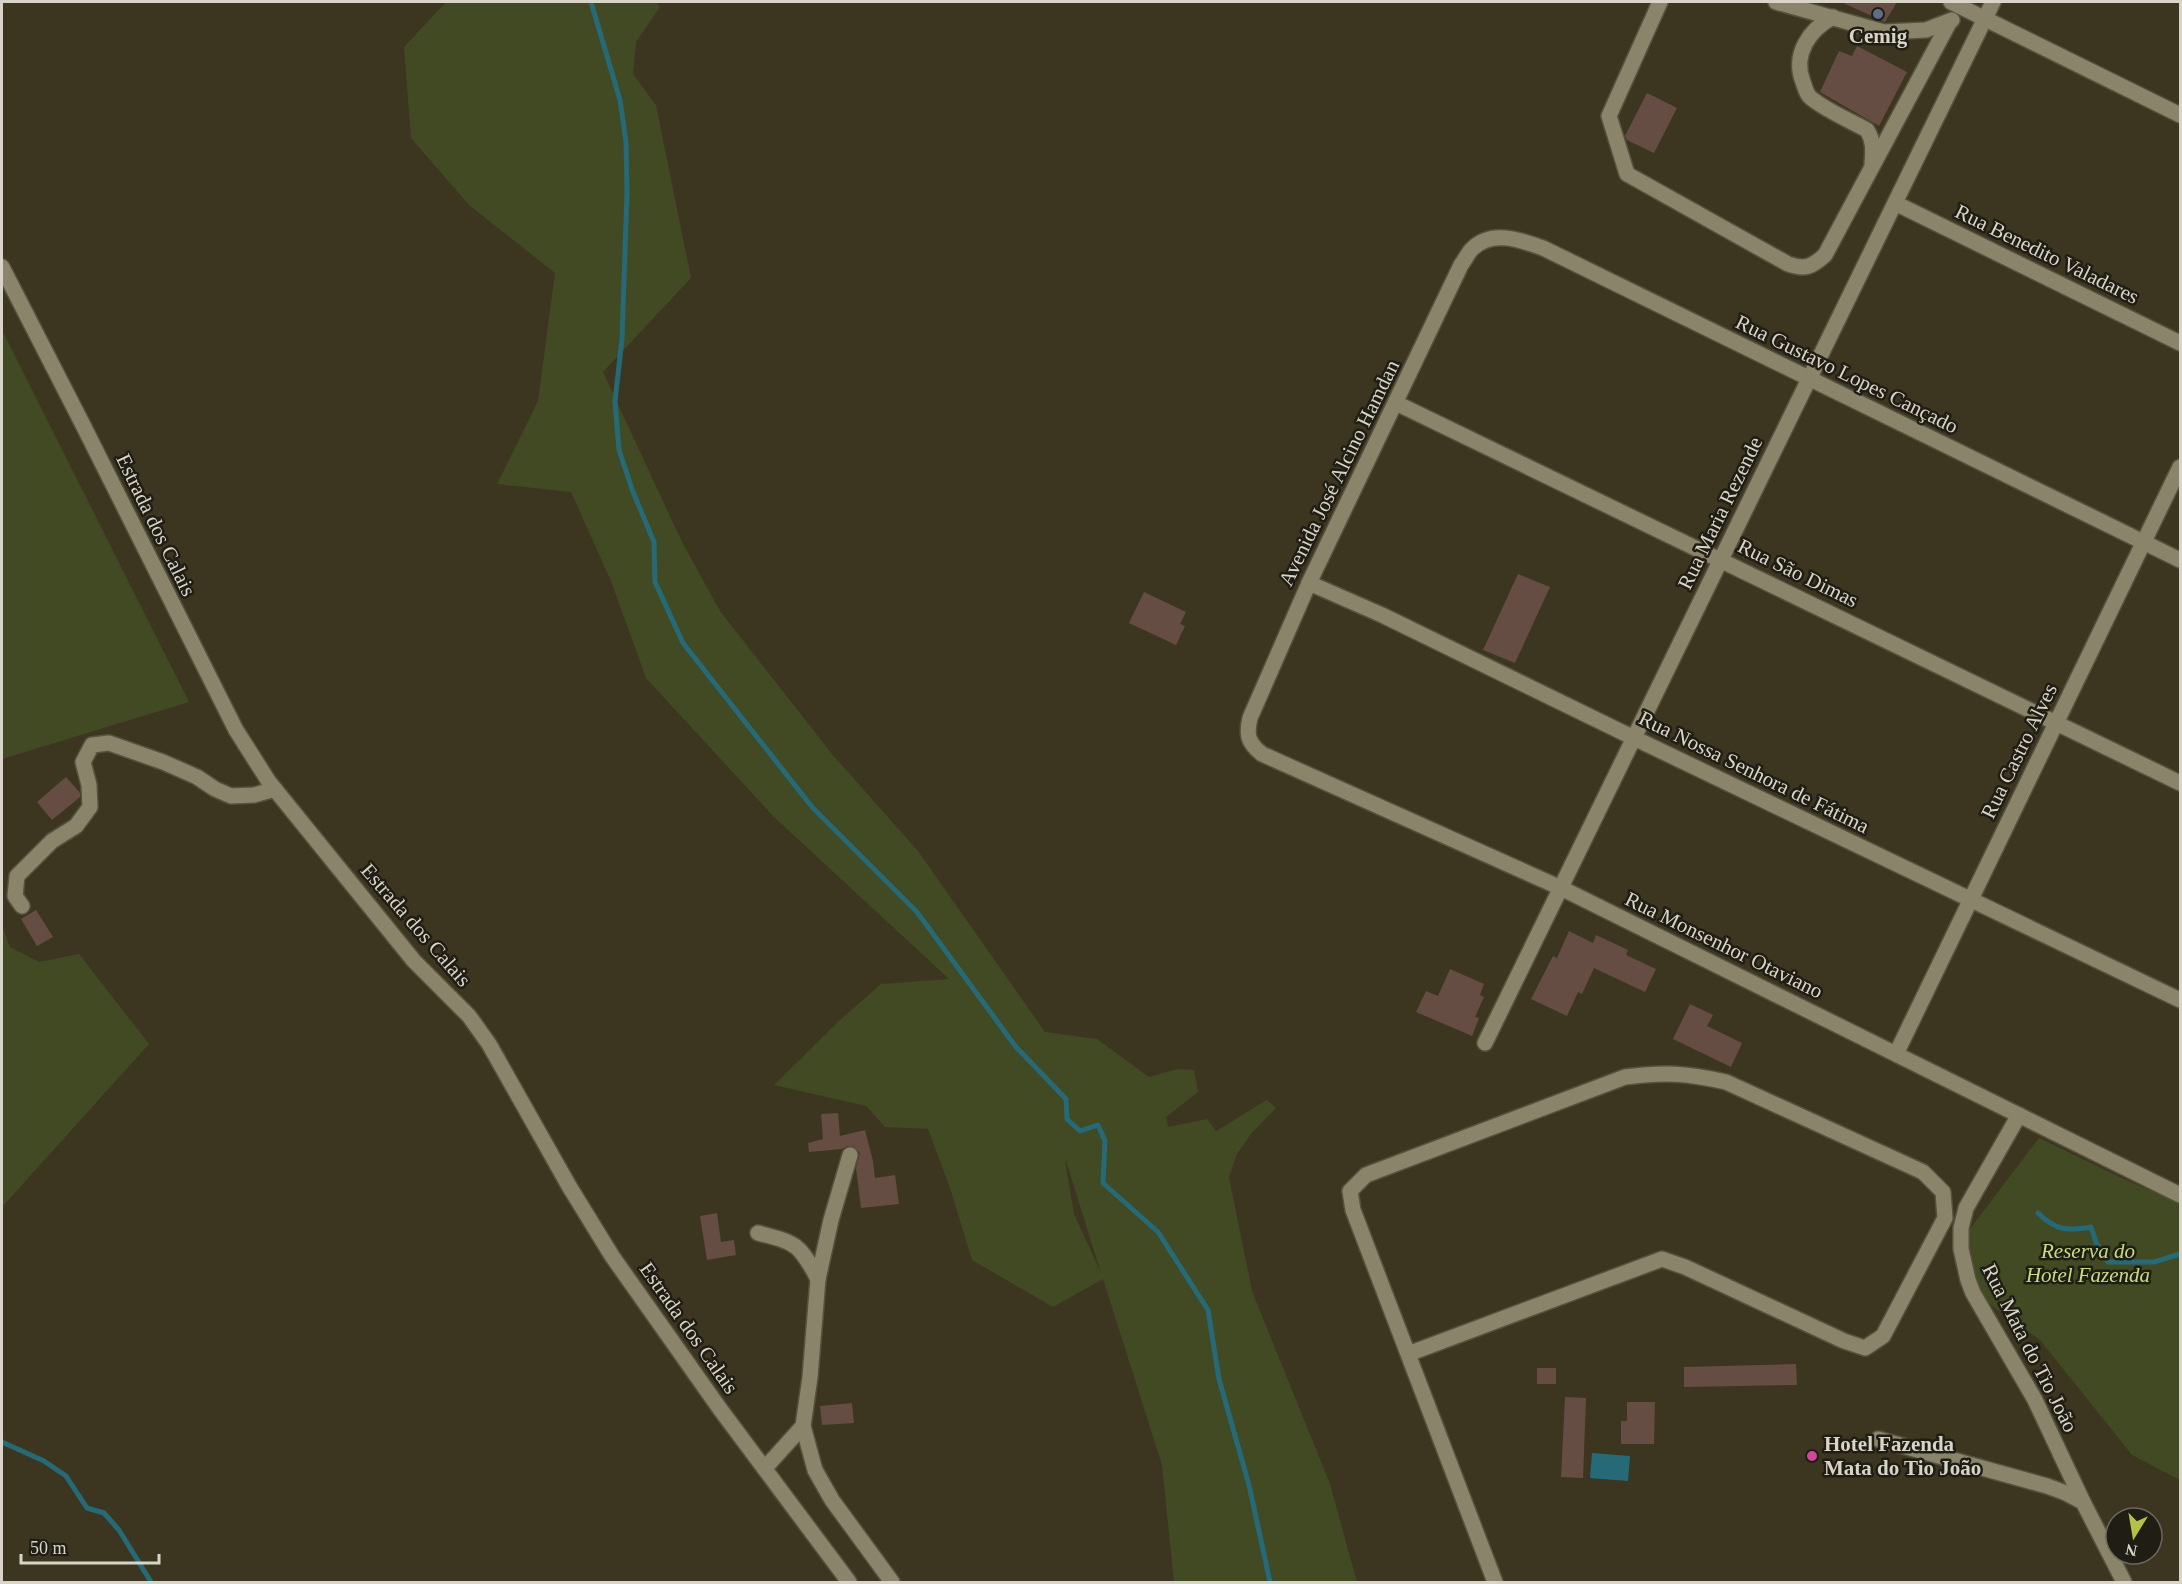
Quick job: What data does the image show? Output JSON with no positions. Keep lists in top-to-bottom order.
{
  "streets": {
    "street": [
      "Rua Benedito Valadares",
      "Rua Gustavo Lopes Cançado",
      "Avenida José Alcino Hamdan",
      "Rua Maria Rezende",
      "Estrada dos Calais",
      "Rua São Dimas",
      "Rua Castro Alves",
      "Rua Nossa Senhora de Fátima",
      "Rua Monsenhor Otaviano",
      "Rua Mata do Tio João"
    ]
  },
  "crossings": [
    ["Rua Benedito Valadares", "Rua Maria Rezende"],
    ["Rua Gustavo Lopes Cançado", "Avenida José Alcino Hamdan"],
    ["Rua Gustavo Lopes Cançado", "Rua Maria Rezende"],
    ["Rua Gustavo Lopes Cançado", "Rua Castro Alves"],
    ["Avenida José Alcino Hamdan", "Rua São Dimas"],
    ["Avenida José Alcino Hamdan", "Rua Nossa Senhora de Fátima"],
    ["Avenida José Alcino Hamdan", "Rua Monsenhor Otaviano"],
    ["Rua Maria Rezende", "Rua São Dimas"],
    ["Rua Maria Rezende", "Rua Nossa Senhora de Fátima"],
    ["Rua Maria Rezende", "Rua Monsenhor Otaviano"],
    ["Rua São Dimas", "Rua Castro Alves"],
    ["Rua Castro Alves", "Rua Nossa Senhora de Fátima"],
    ["Rua Castro Alves", "Rua Monsenhor Otaviano"],
    ["Rua Monsenhor Otaviano", "Rua Mata do Tio João"]
  ],
  "parks": ["Reserva do Hotel Fazenda"],
  "places": ["Cemig", "Hotel Fazenda Mata do Tio João"],
  "scale_bar": "50 m",
  "north": "bottom"
}
